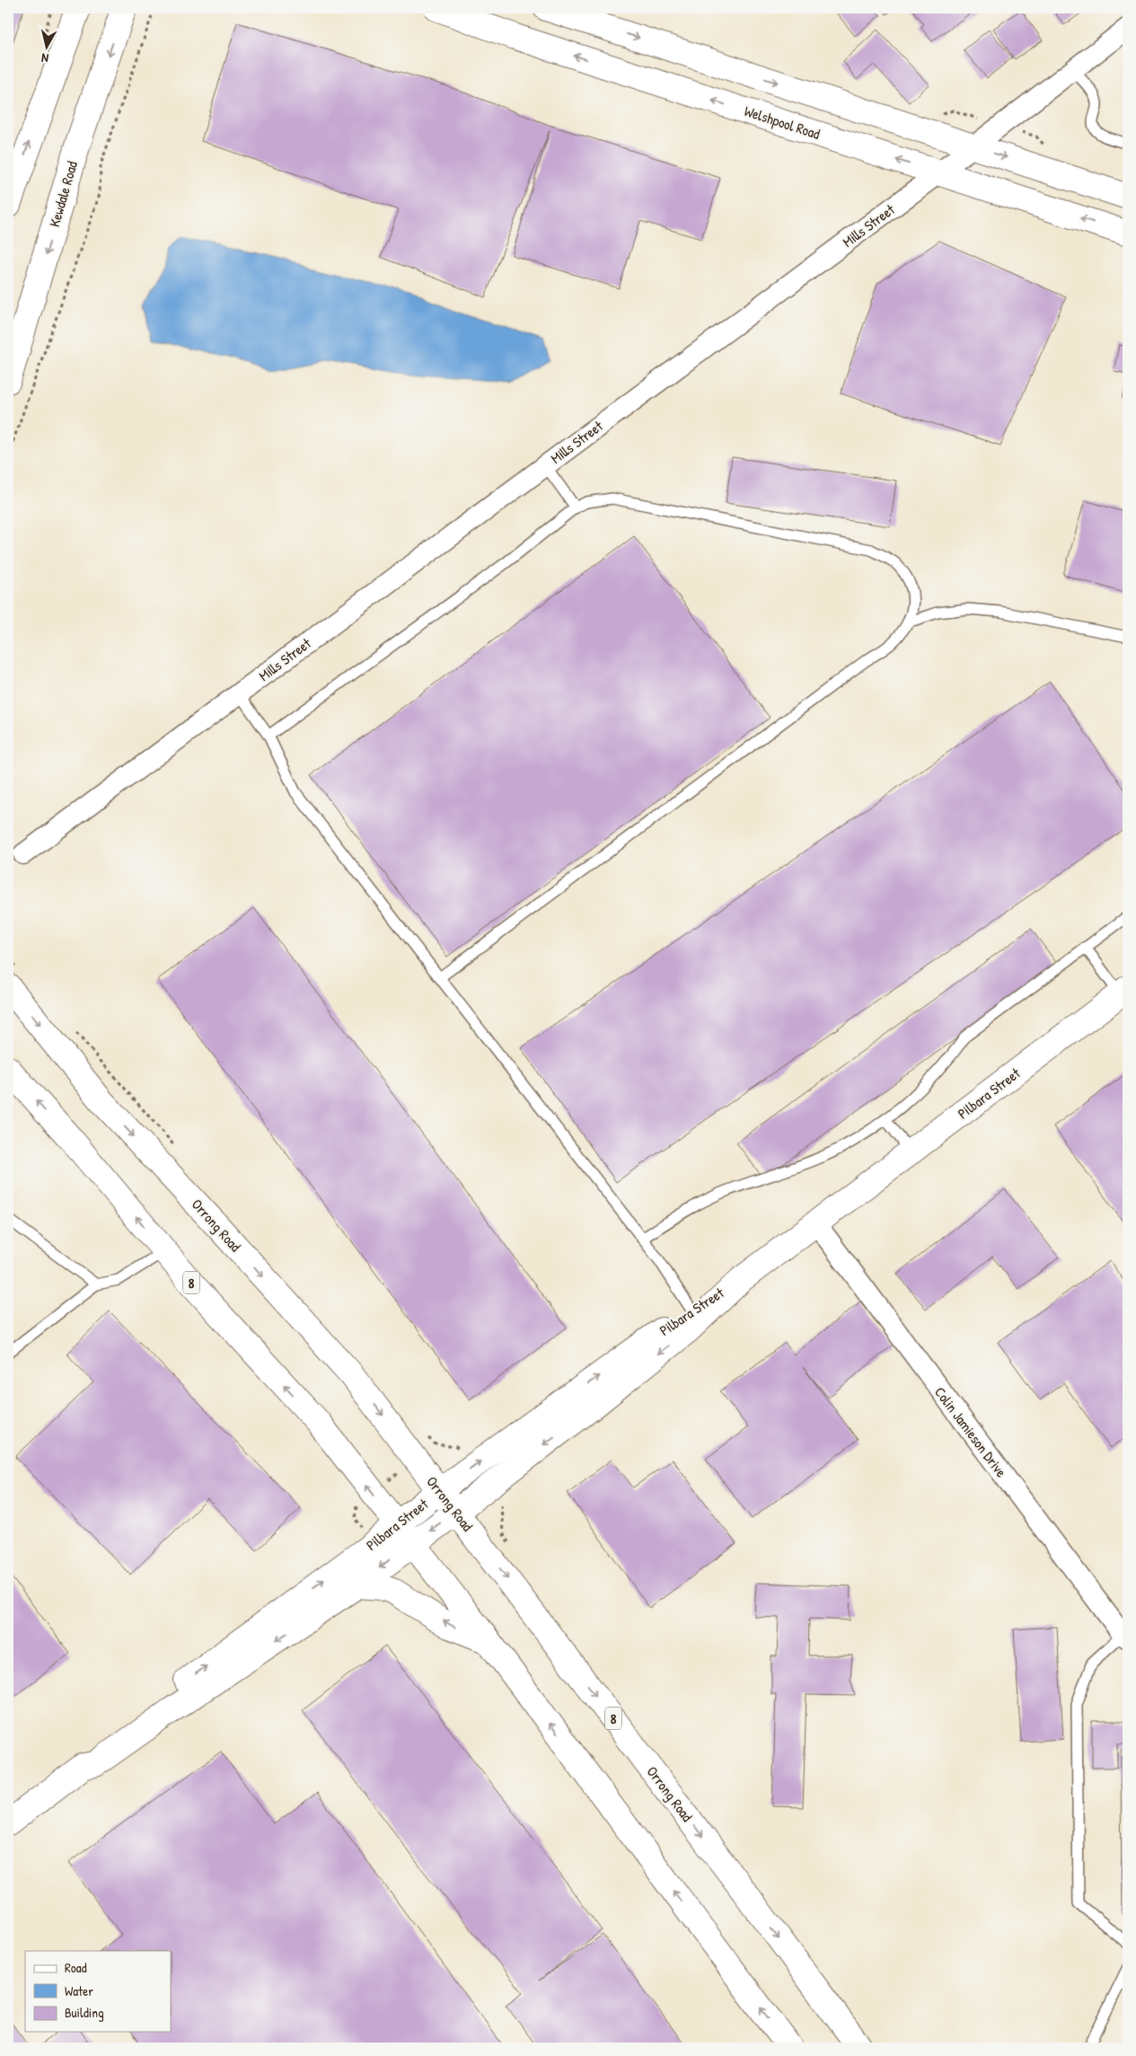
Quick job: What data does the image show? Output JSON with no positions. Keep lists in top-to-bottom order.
{
  "streets": {
    "main road": [
      "Welshpool Road",
      "Kewdale Road",
      "Pilbara Street",
      "Orrong Road",
      "8"
    ],
    "street": ["Mills Street", "Colin Jamieson Drive"]
  },
  "crossings": [
    ["Welshpool Road", "Mills Street"],
    ["Pilbara Street", "Orrong Road"],
    ["Pilbara Street", "8"],
    ["Pilbara Street", "Colin Jamieson Drive"]
  ],
  "legend": ["Road", "Water", "Building"],
  "north": "bottom"
}
